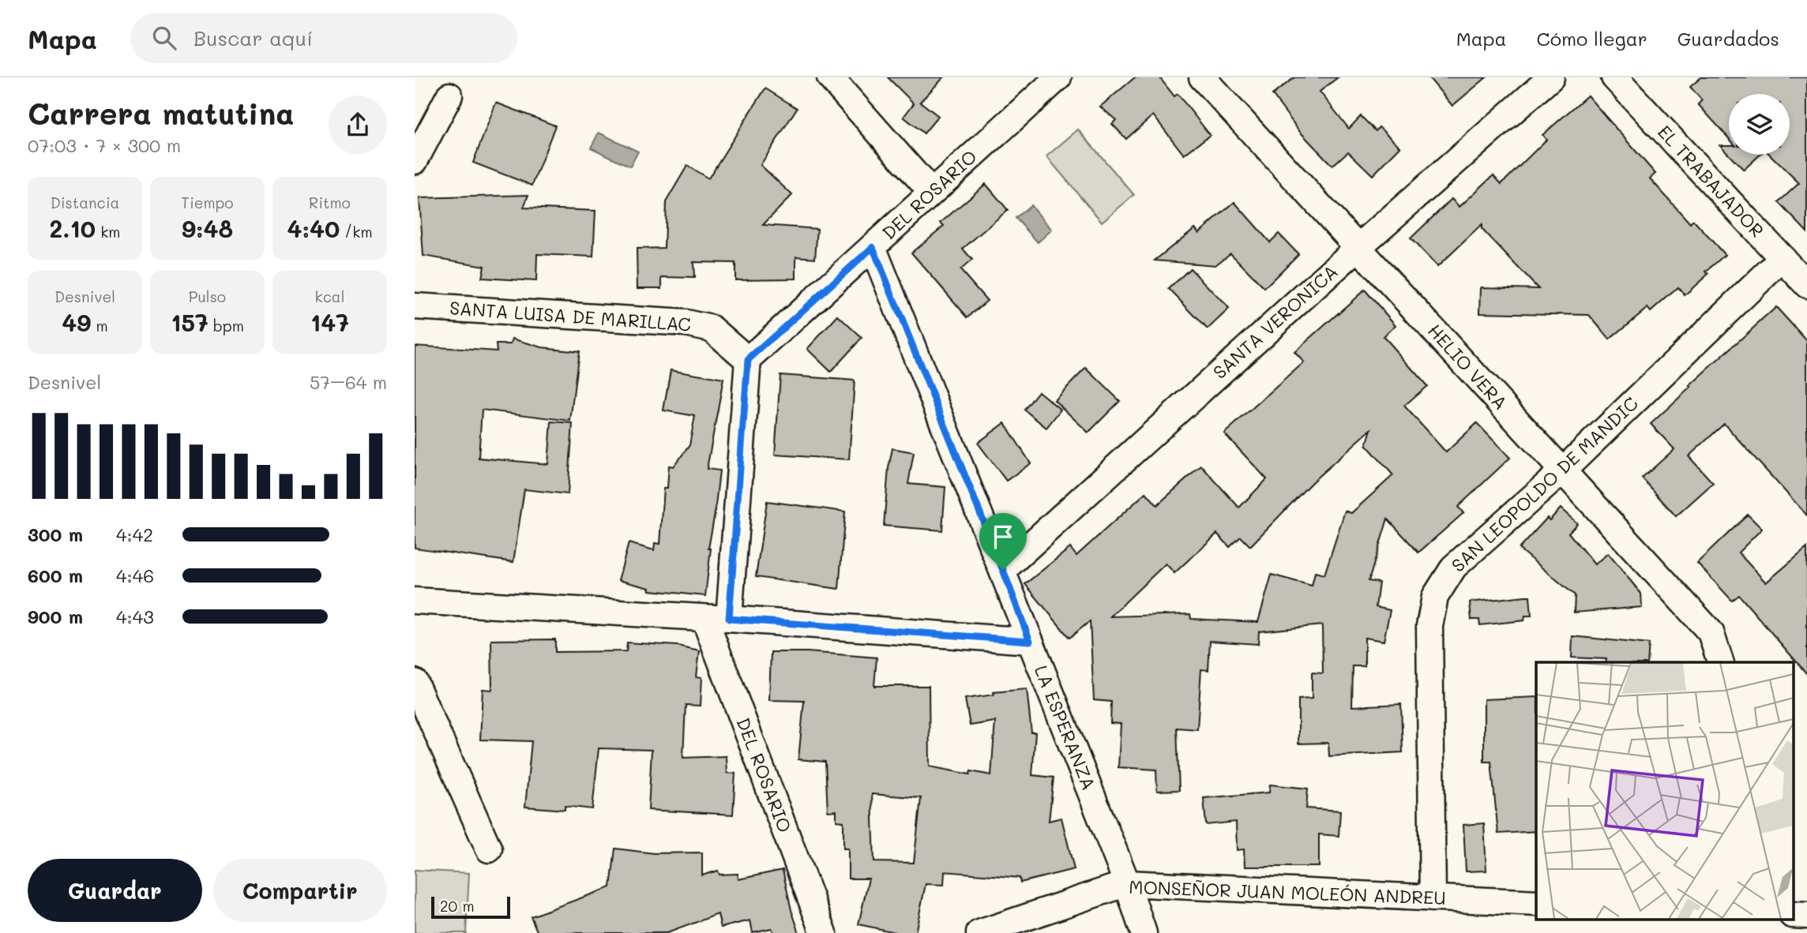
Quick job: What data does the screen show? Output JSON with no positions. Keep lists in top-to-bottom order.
{
  "streets": {
    "street": [
      "EL TRABAJADOR",
      "DEL ROSARIO",
      "SANTA LUISA DE MARILLAC",
      "SANTA VERONICA",
      "HELIO VERA",
      "SAN LEOPOLDO DE MANDIC",
      "LA ESPERANZA",
      "MONSEÑOR JUAN MOLEÓN ANDREU"
    ]
  },
  "crossings": [
    ["EL TRABAJADOR", "SAN LEOPOLDO DE MANDIC"],
    ["DEL ROSARIO", "SANTA LUISA DE MARILLAC"],
    ["DEL ROSARIO", "LA ESPERANZA"],
    ["SANTA VERONICA", "HELIO VERA"],
    ["SANTA VERONICA", "LA ESPERANZA"],
    ["HELIO VERA", "SAN LEOPOLDO DE MANDIC"],
    ["SAN LEOPOLDO DE MANDIC", "MONSEÑOR JUAN MOLEÓN ANDREU"],
    ["LA ESPERANZA", "MONSEÑOR JUAN MOLEÓN ANDREU"]
  ],
  "scale_bar": "20 m",
  "page": {
    "header": "Mapa",
    "search": "Buscar aquí",
    "nav": ["Mapa", "Cómo llegar", "Guardados"],
    "heading": ["Carrera matutina", "07:03 · 7 × 300 m"],
    "stats": [
      ["Distancia", "2.10 km"],
      ["Tiempo", "9:48"],
      ["Ritmo", "4:40 /km"],
      ["Desnivel", "49 m"],
      ["Pulso", "157 bpm"],
      ["kcal", "147"]
    ],
    "chart": ["Desnivel", "57–64 m"],
    "list": [
      {
        "name": "300 m",
        "note": "4:42"
      },
      {
        "name": "600 m",
        "note": "4:46"
      },
      {
        "name": "900 m",
        "note": "4:43"
      }
    ],
    "buttons": ["Guardar", "Compartir"],
    "scale": "20 m"
  }
}
